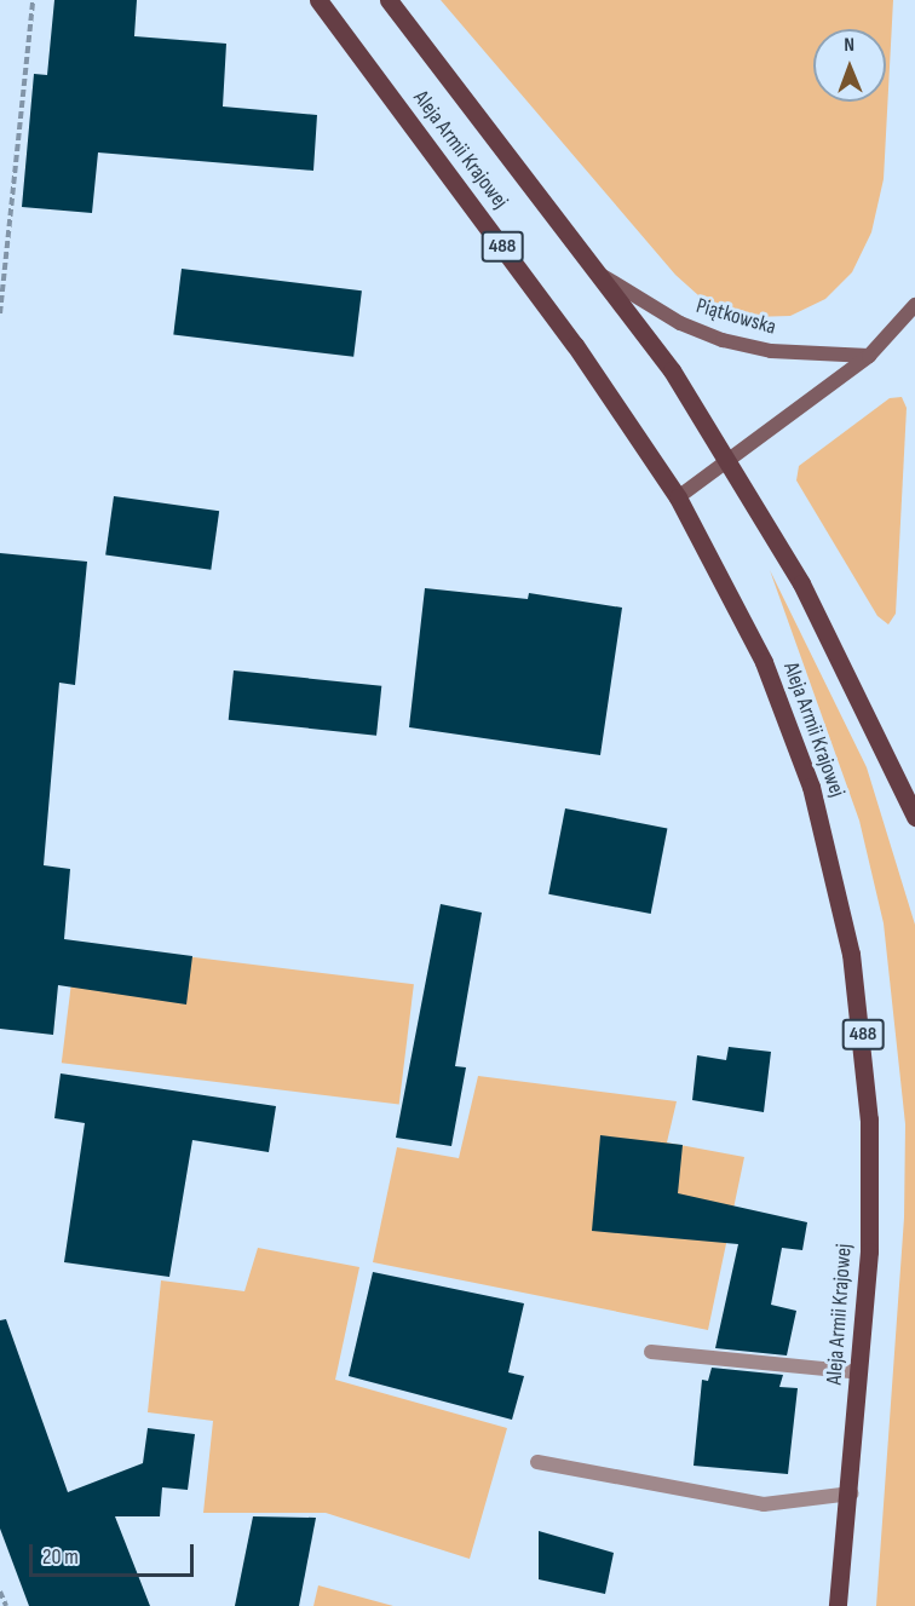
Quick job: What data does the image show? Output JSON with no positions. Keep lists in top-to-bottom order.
{
  "streets": {
    "main road": ["Aleja Armii Krajowej", "488", "Piątkowska"]
  },
  "crossings": [
    ["Aleja Armii Krajowej", "Piątkowska"]
  ],
  "scale_bar": "20 m",
  "north": "top"
}
